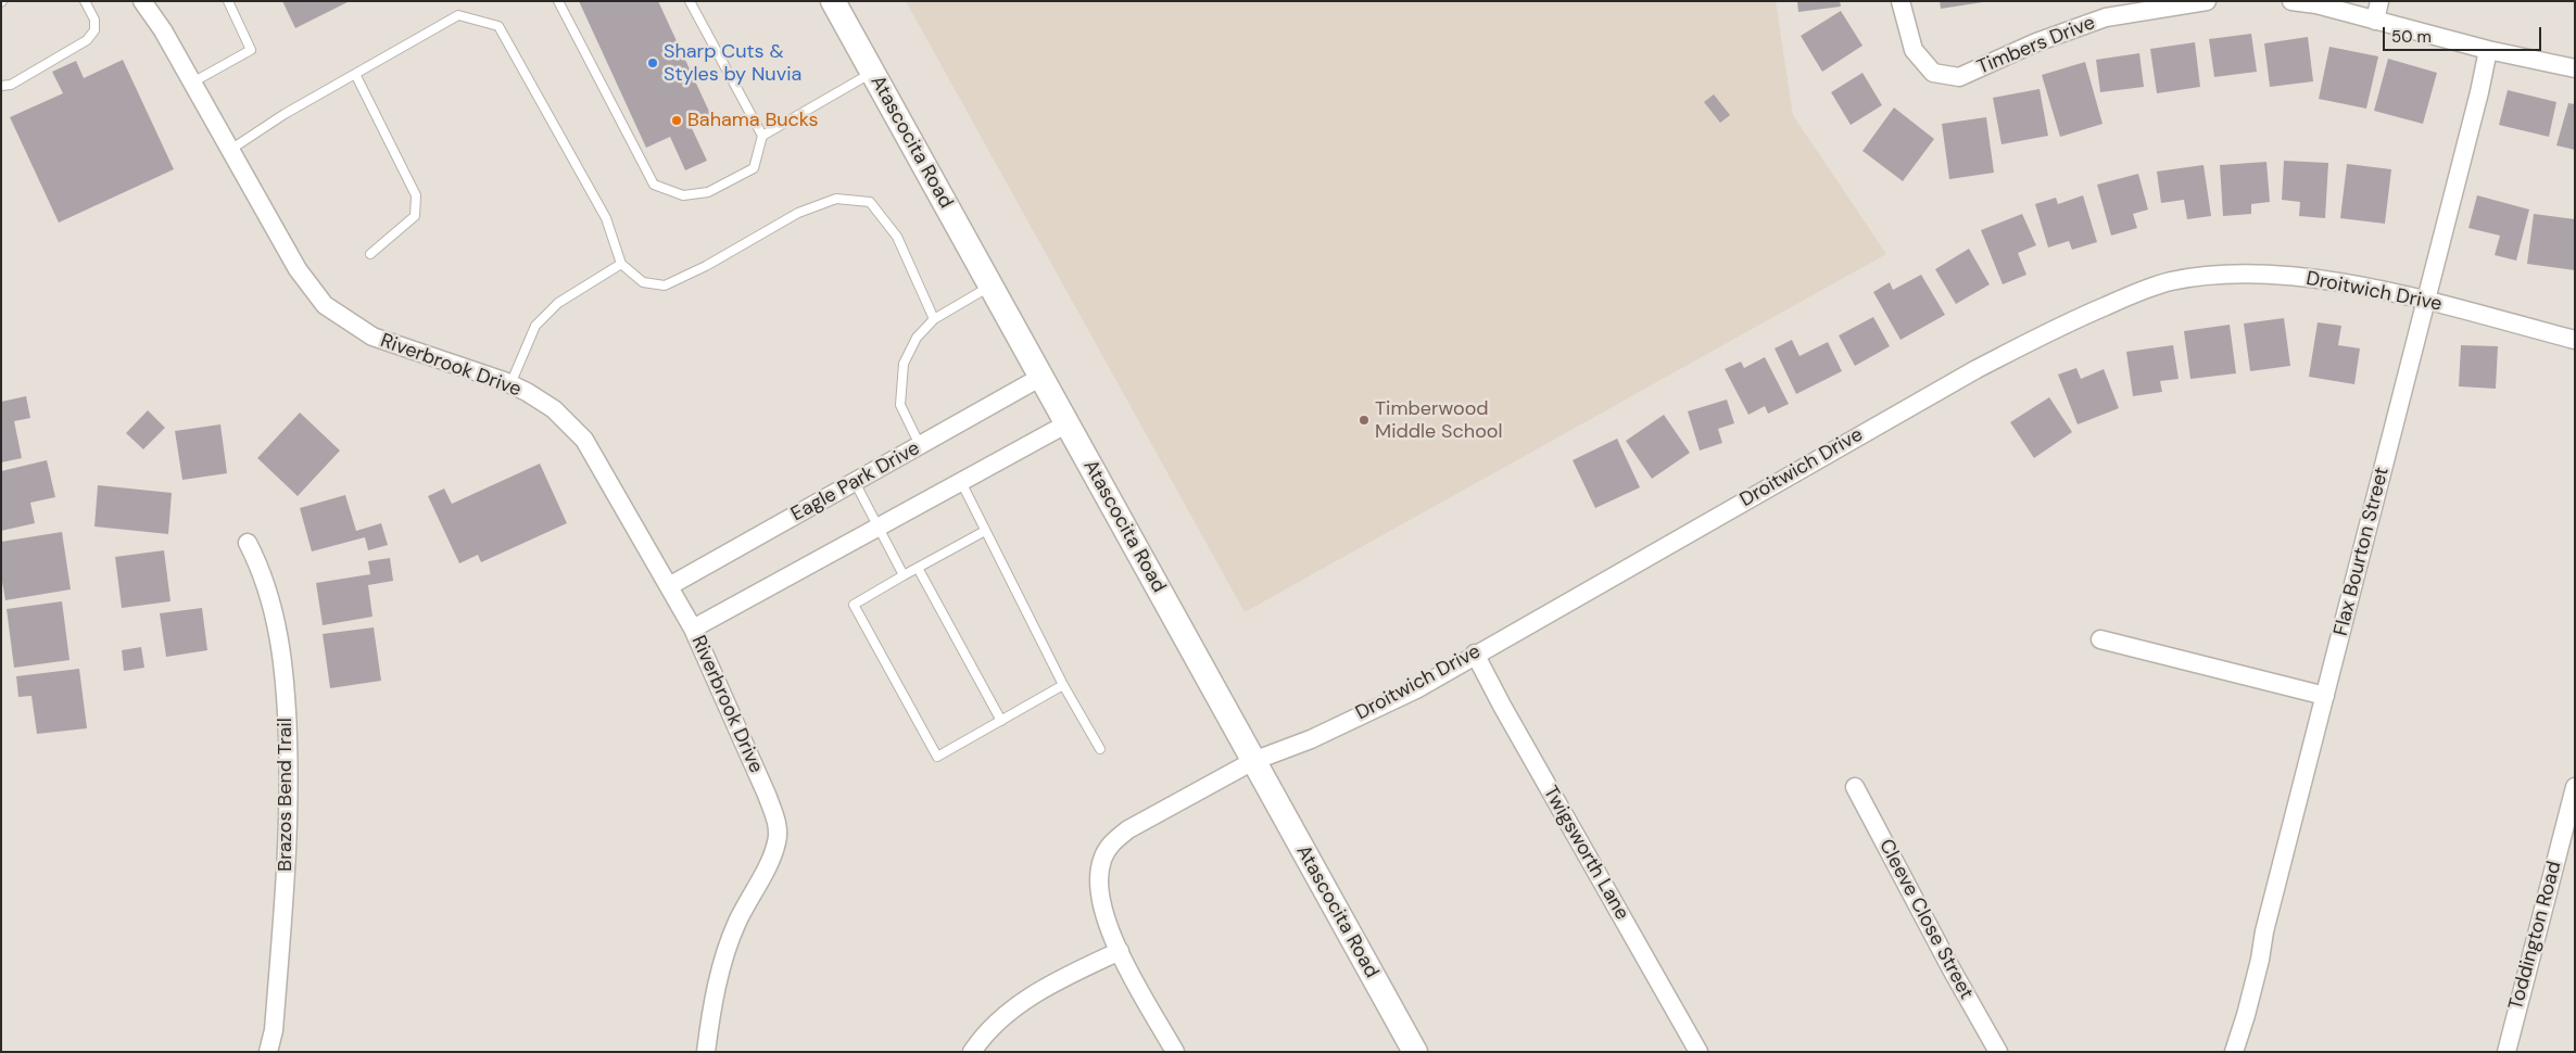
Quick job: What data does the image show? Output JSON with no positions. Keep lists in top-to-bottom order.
{
  "streets": {
    "main road": ["Atascocita Road"],
    "street": [
      "Timbers Drive",
      "Droitwich Drive",
      "Riverbrook Drive",
      "Eagle Park Drive",
      "Flax Bourton Street",
      "Brazos Bend Trail",
      "Twigsworth Lane",
      "Cleeve Close Street",
      "Toddington Road"
    ]
  },
  "crossings": [
    ["Atascocita Road", "Droitwich Drive"],
    ["Atascocita Road", "Eagle Park Drive"],
    ["Droitwich Drive", "Flax Bourton Street"],
    ["Droitwich Drive", "Twigsworth Lane"],
    ["Riverbrook Drive", "Eagle Park Drive"]
  ],
  "places": ["Sharp Cuts & Styles by Nuvia", "Bahama Bucks", "Timberwood Middle School"],
  "scale_bar": "50 m"
}
